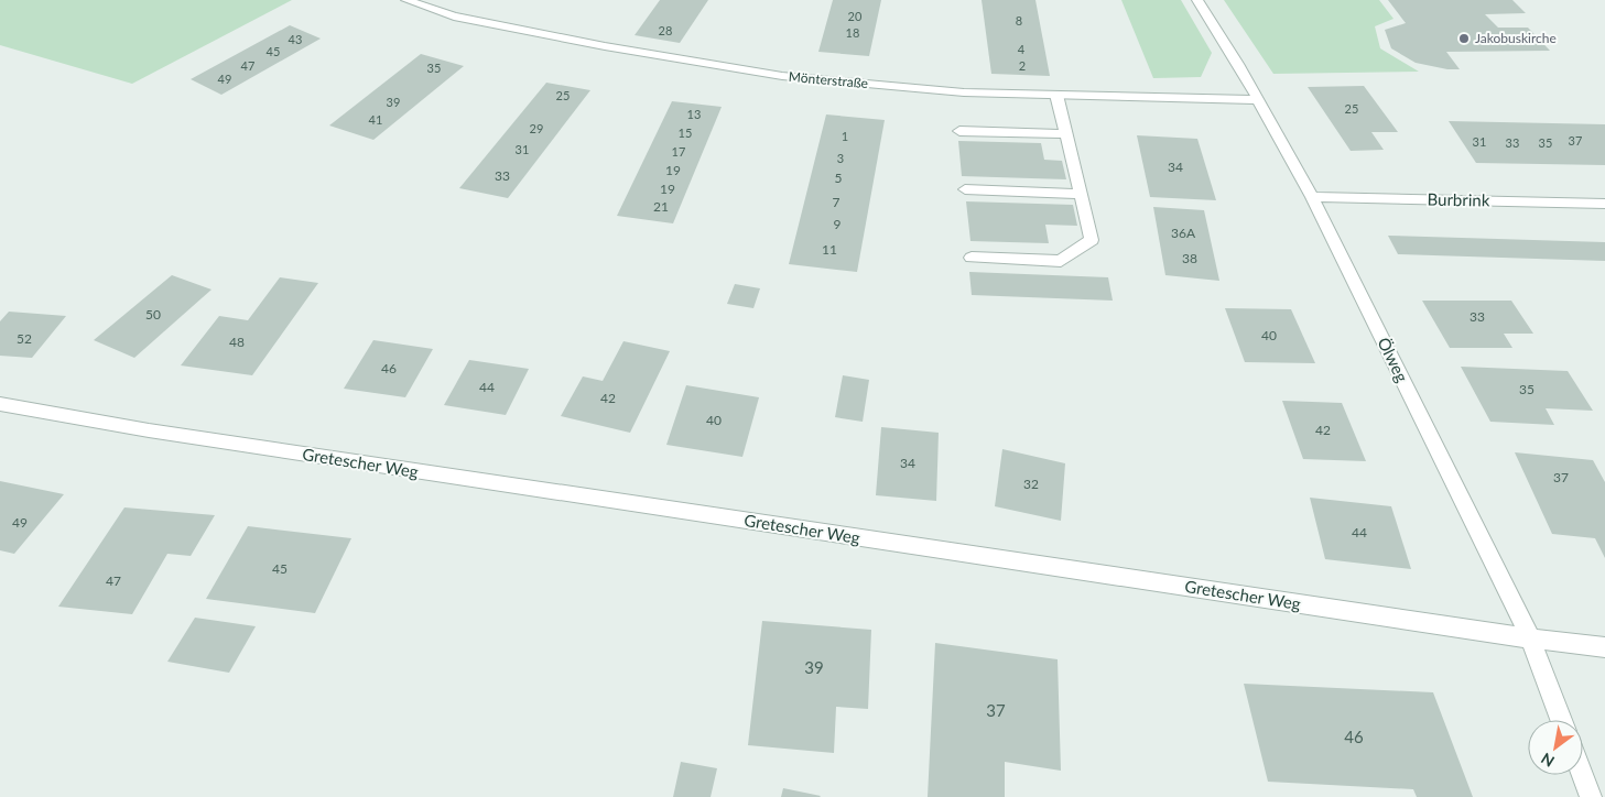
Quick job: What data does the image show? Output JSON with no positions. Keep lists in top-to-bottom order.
{
  "streets": {
    "street": [
      "Mönterstraße",
      "Burbrink",
      "Ölweg",
      "Gretescher Weg"
    ]
  },
  "crossings": [
    ["Mönterstraße", "Ölweg"],
    ["Burbrink", "Ölweg"],
    ["Ölweg", "Gretescher Weg"]
  ],
  "places": ["Jakobuskirche"],
  "house_numbers": [
    "20",
    "8",
    "28",
    "18",
    "43",
    "4",
    "45",
    "47",
    "2",
    "35",
    "49",
    "25",
    "39",
    "25",
    "13",
    "41",
    "29",
    "15",
    "1",
    "37",
    "31",
    "33",
    "35",
    "31",
    "17",
    "3",
    "34",
    "19",
    "33",
    "5",
    "19",
    "7",
    "21",
    "9",
    "36A",
    "11",
    "38",
    "50",
    "33",
    "40",
    "52",
    "48",
    "46",
    "44",
    "35",
    "42",
    "40",
    "42",
    "34",
    "37",
    "32",
    "49",
    "44",
    "45",
    "47",
    "39",
    "37",
    "46"
  ],
  "north": "bottom left"
}
